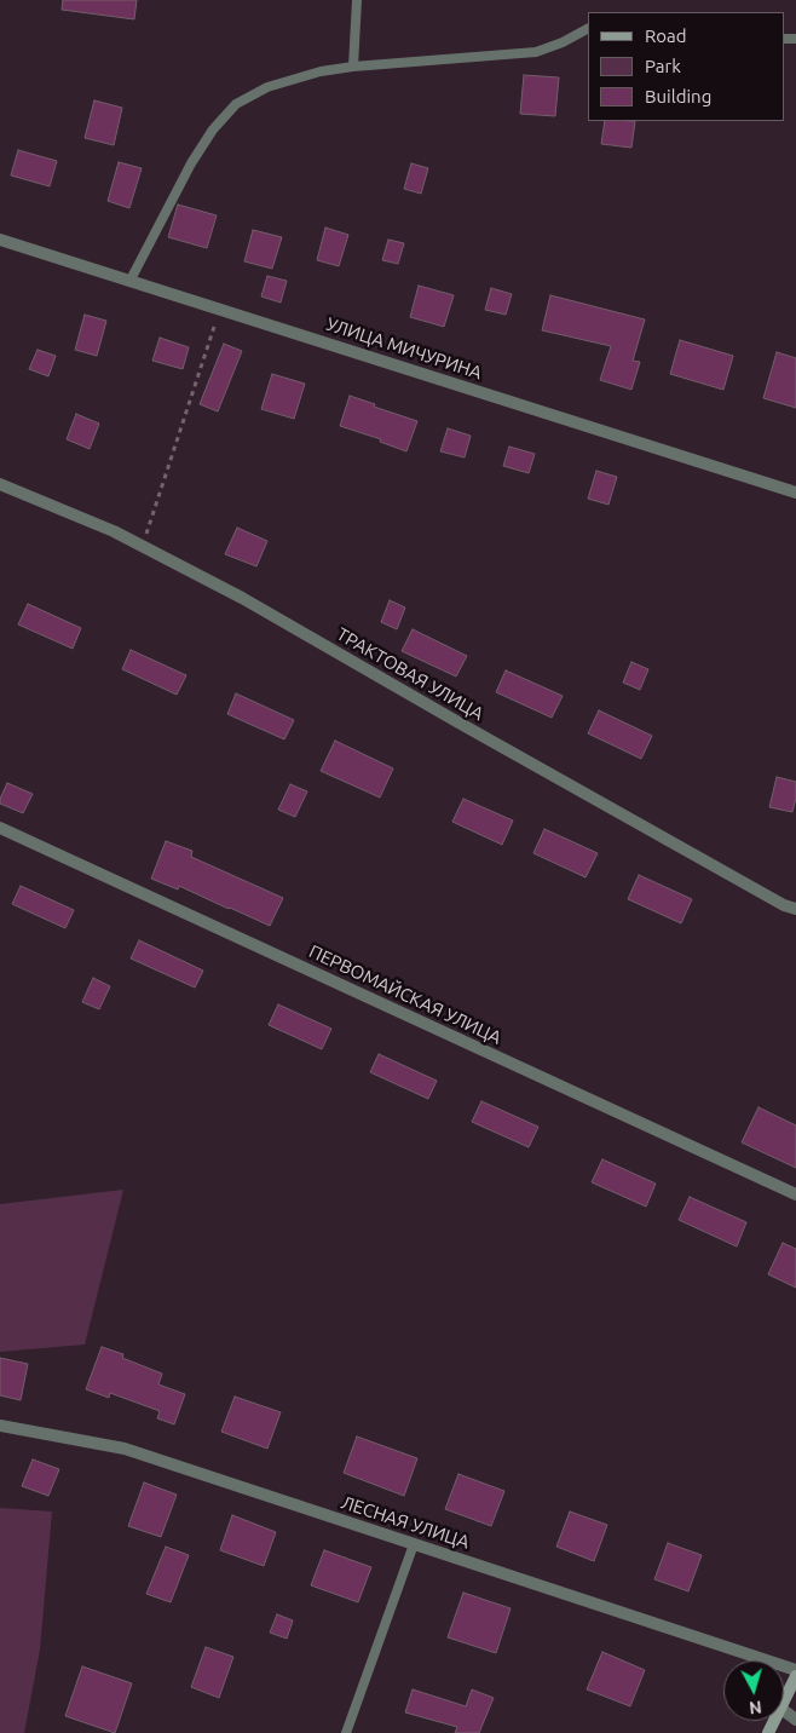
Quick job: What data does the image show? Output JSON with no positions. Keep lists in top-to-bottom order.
{
  "streets": {
    "street": [
      "УЛИЦА МИЧУРИНА",
      "ТРАКТОВАЯ УЛИЦА",
      "ПЕРВОМАЙСКАЯ УЛИЦА",
      "ЛЕСНАЯ УЛИЦА"
    ]
  },
  "legend": ["Road", "Park", "Building"],
  "north": "bottom"
}
